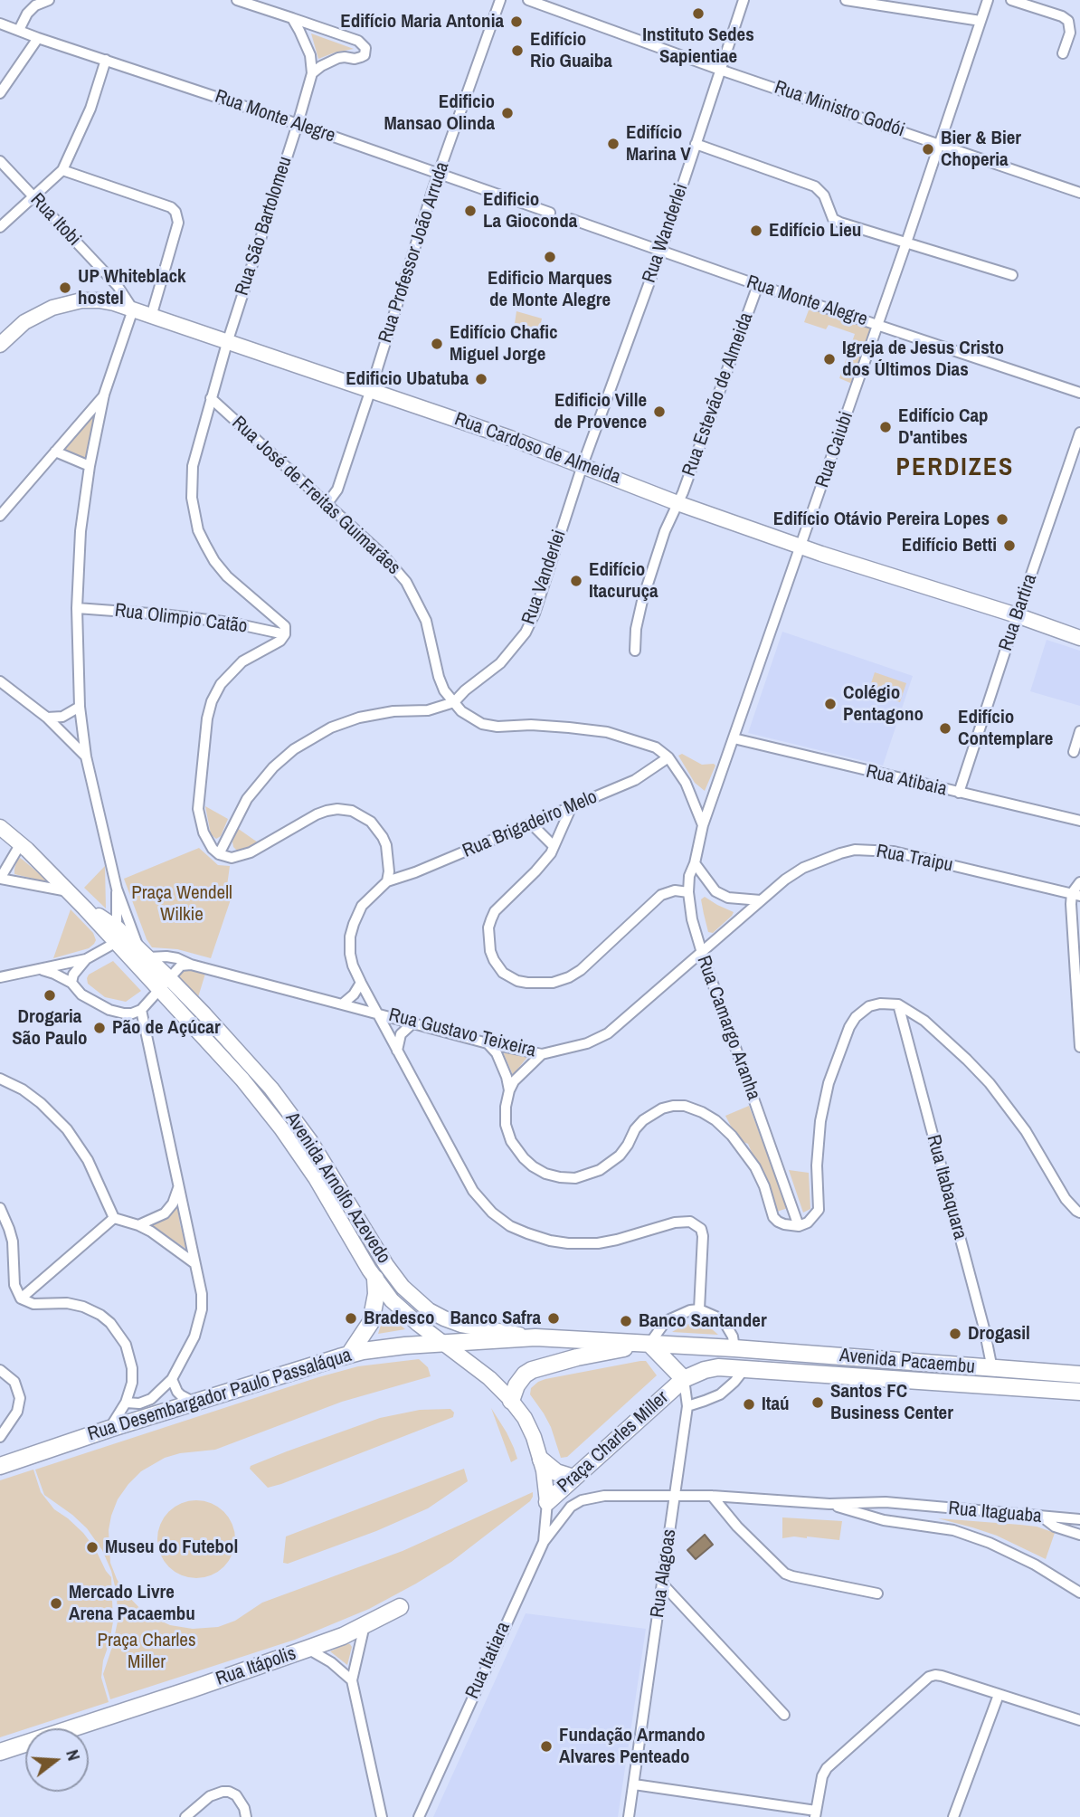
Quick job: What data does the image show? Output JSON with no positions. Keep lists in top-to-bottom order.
{
  "streets": {
    "main road": [
      "Rua Cardoso de Almeida",
      "Avenida Arnolfo Azevedo",
      "Avenida Pacaembu",
      "Rua Desembargador Paulo Passaláqua",
      "Praça Charles Miller",
      "Rua Itápolis"
    ],
    "street": [
      "Rua Ministro Godói",
      "Rua Monte Alegre",
      "Rua Itobi",
      "Rua São Bartolomeu",
      "Rua Wanderlei",
      "Rua Professor João Arruda",
      "Rua Estevão de Almeida",
      "Rua Caiubi",
      "Rua José de Freitas Guimarães",
      "Rua Vanderlei",
      "Rua Bartira",
      "Rua Olimpio Catão",
      "Rua Atibaia",
      "Rua Brigadeiro Melo",
      "Rua Traipu",
      "Rua Camargo Aranha",
      "Rua Gustavo Teixeira",
      "Rua Itabaquara",
      "Rua Itaguaba",
      "Rua Alagoas",
      "Rua Itatiara"
    ]
  },
  "crossings": [
    ["Rua Ministro Godói", "Rua Wanderlei"],
    ["Rua Ministro Godói", "Rua Caiubi"],
    ["Rua Monte Alegre", "Rua São Bartolomeu"],
    ["Rua Monte Alegre", "Rua Wanderlei"],
    ["Rua Monte Alegre", "Rua Professor João Arruda"],
    ["Rua Monte Alegre", "Rua Estevão de Almeida"],
    ["Rua Monte Alegre", "Rua Caiubi"],
    ["Rua Itobi", "Rua Cardoso de Almeida"],
    ["Rua São Bartolomeu", "Rua Cardoso de Almeida"],
    ["Rua São Bartolomeu", "Rua José de Freitas Guimarães"],
    ["Rua São Bartolomeu", "Rua Olimpio Catão"],
    ["Rua Wanderlei", "Rua Cardoso de Almeida"],
    ["Rua Wanderlei", "Rua Vanderlei"],
    ["Rua Professor João Arruda", "Rua Cardoso de Almeida"],
    ["Rua Professor João Arruda", "Rua José de Freitas Guimarães"],
    ["Rua Estevão de Almeida", "Rua Cardoso de Almeida"],
    ["Rua Cardoso de Almeida", "Rua Caiubi"],
    ["Rua Cardoso de Almeida", "Rua Vanderlei"],
    ["Rua Cardoso de Almeida", "Rua Bartira"],
    ["Rua Caiubi", "Rua José de Freitas Guimarães"],
    ["Rua Caiubi", "Rua Atibaia"],
    ["Rua Caiubi", "Rua Camargo Aranha"],
    ["Rua José de Freitas Guimarães", "Rua Vanderlei"],
    ["Rua José de Freitas Guimarães", "Rua Brigadeiro Melo"],
    ["Rua José de Freitas Guimarães", "Rua Camargo Aranha"],
    ["Rua Bartira", "Rua Atibaia"],
    ["Rua Traipu", "Rua Camargo Aranha"],
    ["Rua Traipu", "Rua Gustavo Teixeira"],
    ["Rua Camargo Aranha", "Rua Gustavo Teixeira"],
    ["Rua Gustavo Teixeira", "Avenida Arnolfo Azevedo"],
    ["Rua Itabaquara", "Avenida Pacaembu"],
    ["Avenida Arnolfo Azevedo", "Rua Desembargador Paulo Passaláqua"],
    ["Avenida Arnolfo Azevedo", "Praça Charles Miller"],
    ["Avenida Pacaembu", "Praça Charles Miller"],
    ["Rua Desembargador Paulo Passaláqua", "Praça Charles Miller"],
    ["Praça Charles Miller", "Rua Alagoas"],
    ["Praça Charles Miller", "Rua Itatiara"]
  ],
  "districts": ["PERDIZES"],
  "parks": ["Praça Wendell Wilkie", "Praça Charles Miller"],
  "places": [
    "Instituto Sedes Sapientiae",
    "Edifício Maria Antonia",
    "Edifício Rio Guaiba",
    "Edificio Mansao Olinda",
    "Edifício Marina V",
    "Bier & Bier Choperia",
    "Edificio La Gioconda",
    "Edifício Lieu",
    "Edificio Marques de Monte Alegre",
    "UP Whiteblack hostel",
    "Edifício Chafic Miguel Jorge",
    "Igreja de Jesus Cristo dos Últimos Dias",
    "Edificio Ubatuba",
    "Edificio Ville de Provence",
    "Edifício Cap D'antibes",
    "Edifício Otávio Pereira Lopes",
    "Edifício Betti",
    "Edifício Itacuruça",
    "Colégio Pentagono",
    "Edifício Contemplare",
    "Drogaria São Paulo",
    "Pão de Açúcar",
    "Bradesco",
    "Banco Safra",
    "Banco Santander",
    "Drogasil",
    "Santos FC Business Center",
    "Itaú",
    "Museu do Futebol",
    "Mercado Livre Arena Pacaembu",
    "Fundação Armando Alvares Penteado"
  ],
  "north": "right"
}
